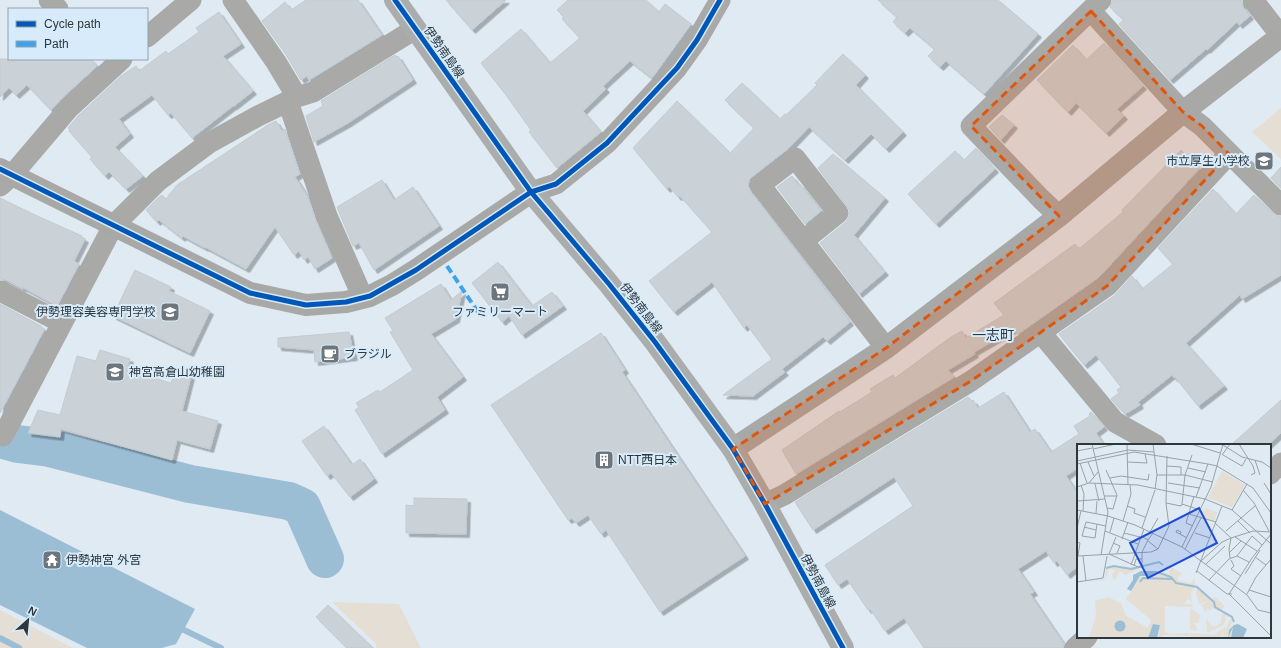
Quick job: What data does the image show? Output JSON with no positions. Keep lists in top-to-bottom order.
{
  "streets": {
    "main road": ["伊勢南島線"]
  },
  "districts": ["一志町"],
  "places": {
    "school or university": ["市立厚生小学校", "伊勢理容美容専門学校", "神宮高倉山幼稚園"],
    "supermarket": ["ファミリーマート"],
    "cafe": ["ブラジル"],
    "building": ["NTT西日本"],
    "temple": ["伊勢神宮 外宮"]
  },
  "legend": ["Cycle path", "Path"],
  "north": "top right"
}
